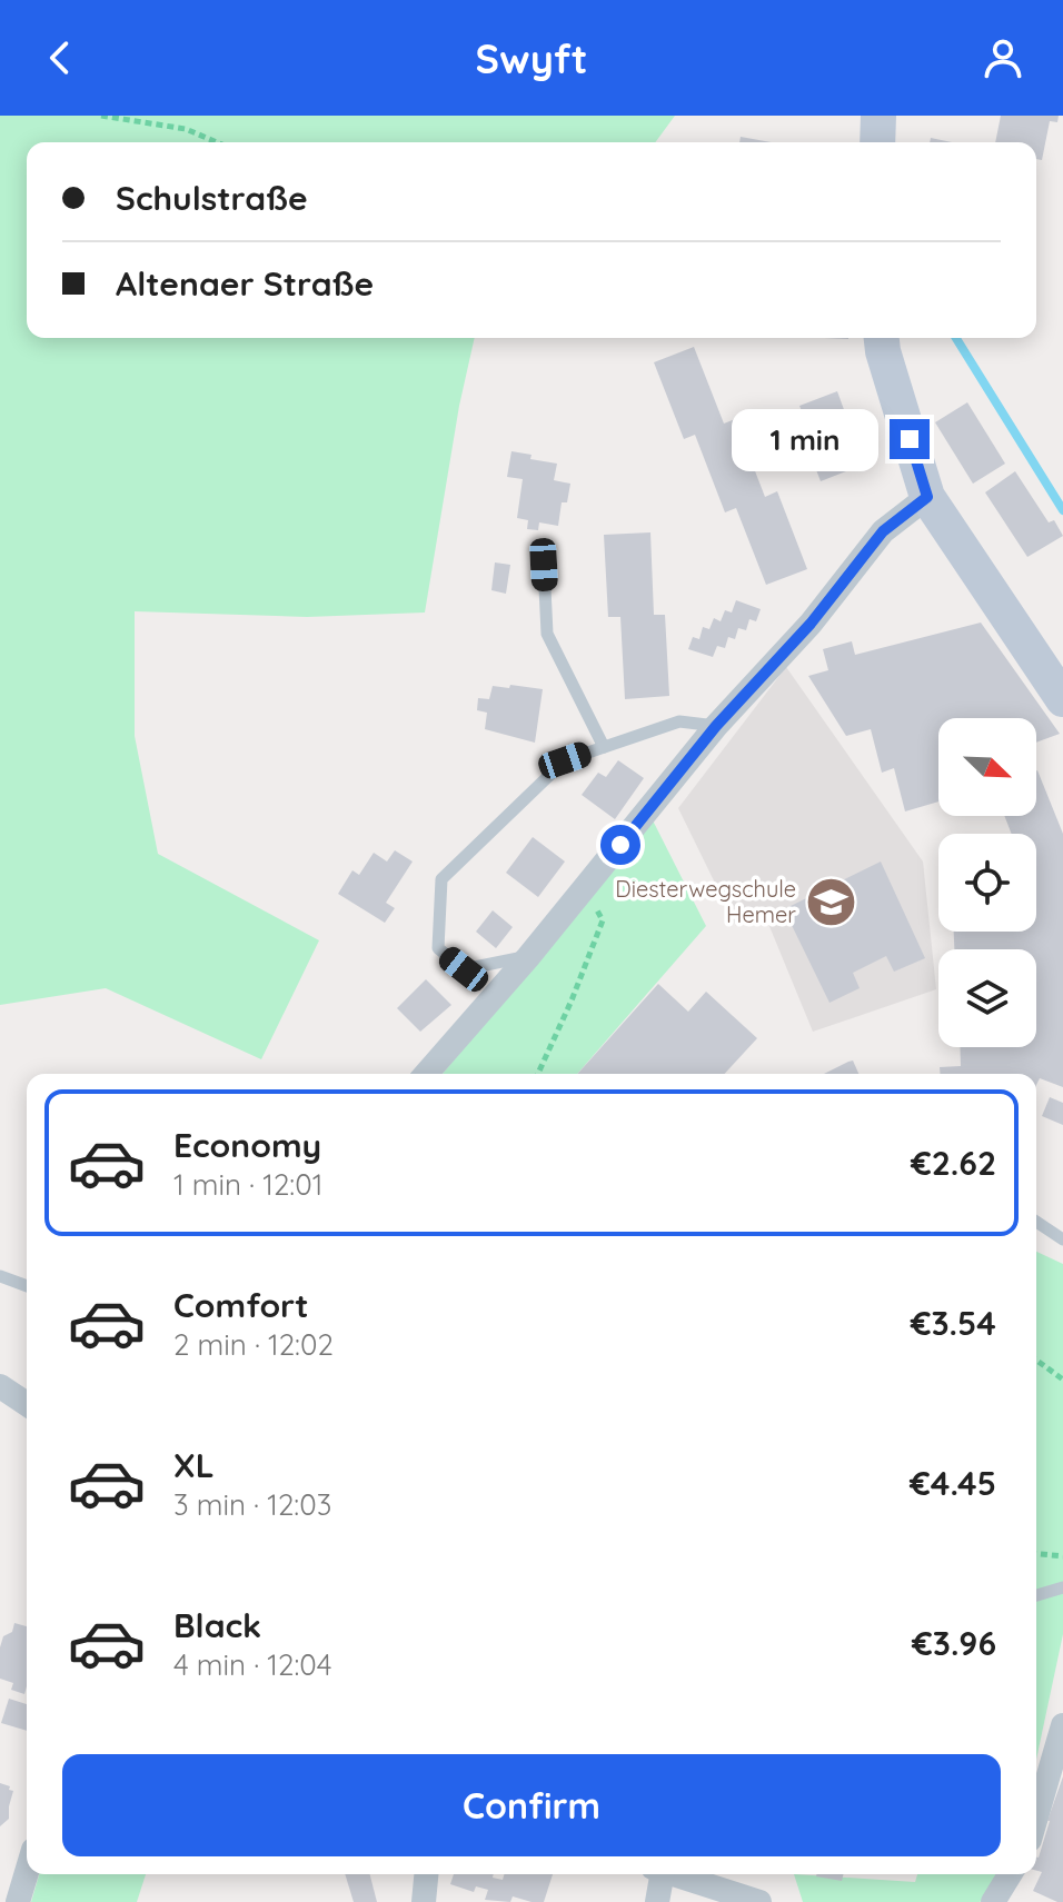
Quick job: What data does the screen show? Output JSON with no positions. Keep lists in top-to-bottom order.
{
  "places": {
    "school or university": ["Diesterwegschule Hemer"]
  },
  "north": "bottom right",
  "page": {
    "header": "Swyft",
    "banner": ["Schulstraße", "Altenaer Straße"],
    "bubble": "1 min",
    "list": [
      {
        "name": "Economy",
        "note": "1 min · 12:01",
        "value": "€2.62"
      },
      {
        "name": "Comfort",
        "note": "2 min · 12:02",
        "value": "€3.54"
      },
      {
        "name": "XL",
        "note": "3 min · 12:03",
        "value": "€4.45"
      },
      {
        "name": "Black",
        "note": "4 min · 12:04",
        "value": "€3.96"
      }
    ],
    "buttons": "Confirm"
  }
}
